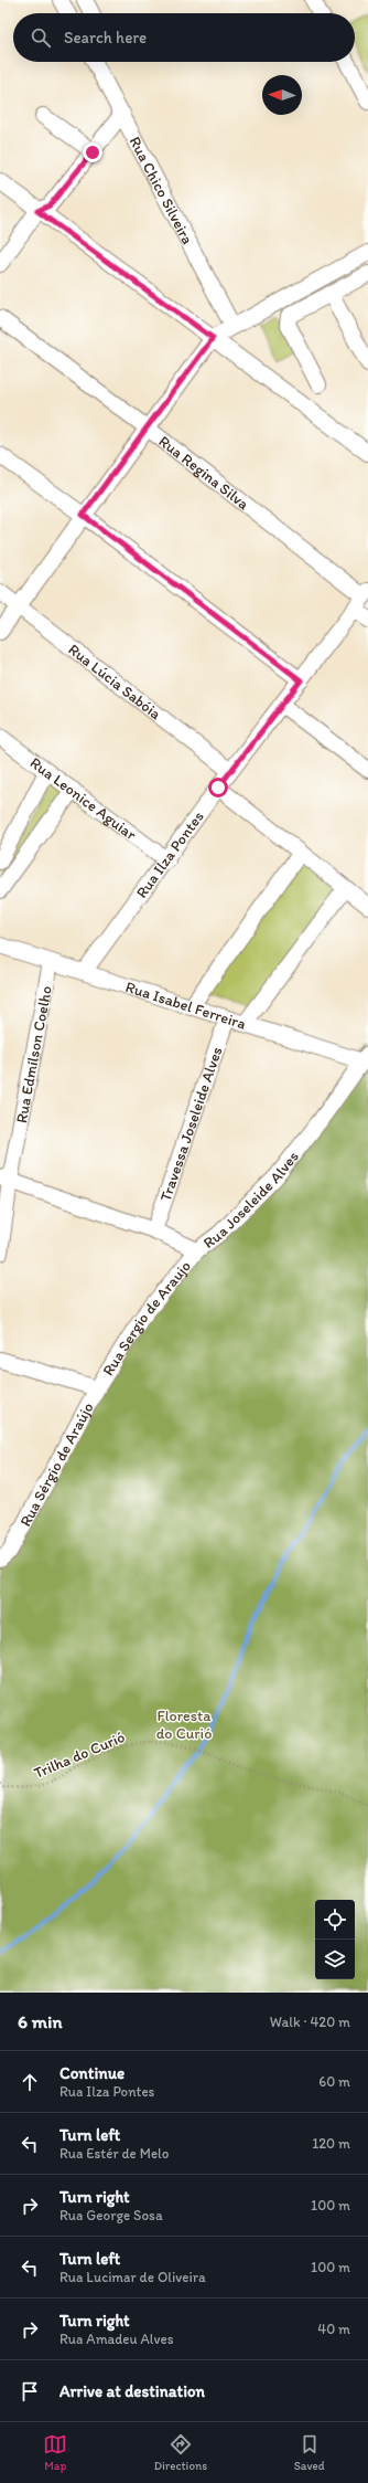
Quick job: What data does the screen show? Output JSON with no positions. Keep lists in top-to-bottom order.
{
  "streets": {
    "street": [
      "Rua Chico Silveira",
      "Rua Regina Silva",
      "Rua Lúcia Sabóia",
      "Rua Leonice Aguiar",
      "Rua Ilza Pontes",
      "Rua Isabel Ferreira",
      "Rua Edmílson Coelho",
      "Travessa Joseleide Alves",
      "Rua Joseleide Alves",
      "Rua Sergio de Araujo",
      "Rua Sérgio de Araújo"
    ],
    "path": ["Trilha do Curió"]
  },
  "crossings": [
    ["Rua Regina Silva", "Rua Ilza Pontes"],
    ["Rua Lúcia Sabóia", "Rua Ilza Pontes"],
    ["Rua Leonice Aguiar", "Rua Ilza Pontes"],
    ["Rua Ilza Pontes", "Rua Isabel Ferreira"],
    ["Rua Isabel Ferreira", "Rua Edmílson Coelho"],
    ["Rua Isabel Ferreira", "Travessa Joseleide Alves"],
    ["Rua Isabel Ferreira", "Rua Joseleide Alves"],
    ["Rua Edmílson Coelho", "Rua Joseleide Alves"],
    ["Travessa Joseleide Alves", "Rua Joseleide Alves"],
    ["Rua Joseleide Alves", "Rua Sergio de Araujo"],
    ["Rua Sergio de Araujo", "Rua Sérgio de Araújo"]
  ],
  "parks": ["Floresta do Curió"],
  "north": "left",
  "page": {
    "search": "Search here",
    "heading": ["6 min", "Walk · 420 m"],
    "list": [
      ["Continue", "Rua Ilza Pontes", "60 m"],
      ["Turn left", "Rua Estér de Melo", "120 m"],
      ["Turn right", "Rua George Sosa", "100 m"],
      ["Turn left", "Rua Lucimar de Oliveira", "100 m"],
      ["Turn right", "Rua Amadeu Alves", "40 m"],
      "Arrive at destination"
    ],
    "nav": ["Map", "Directions", "Saved"]
  }
}
